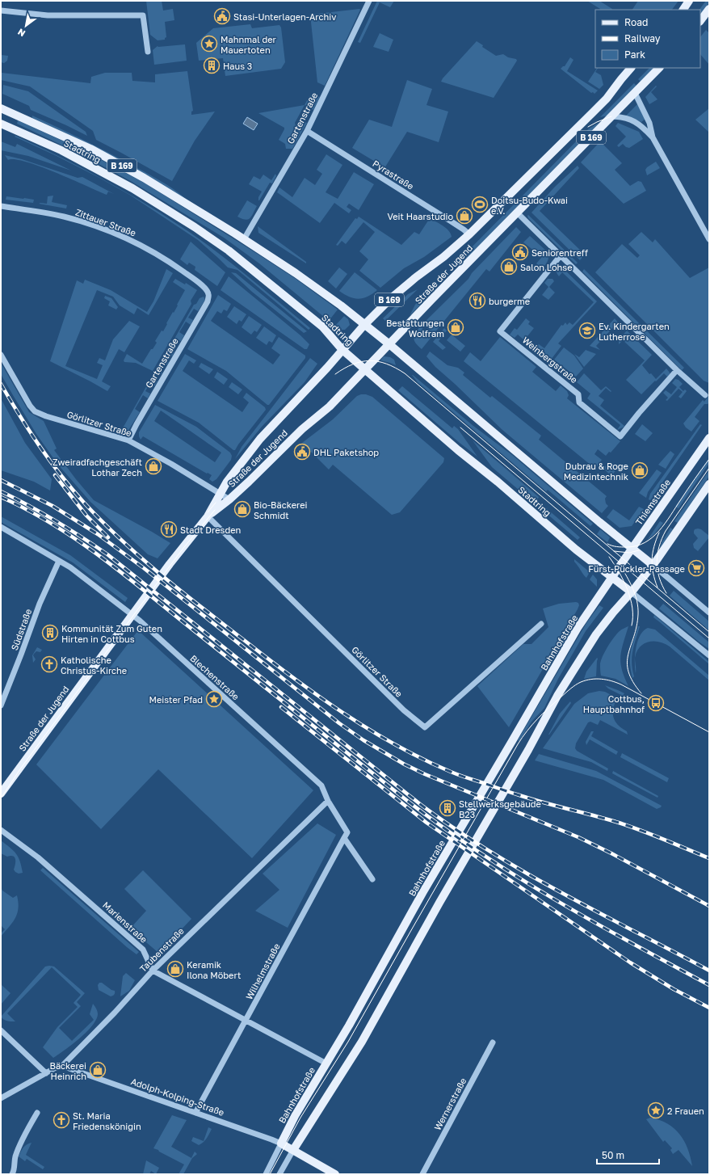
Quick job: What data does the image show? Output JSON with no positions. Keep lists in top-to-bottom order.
{
  "streets": {
    "main road": [
      "B 169",
      "Stadtring",
      "Straße der Jugend",
      "Thiemstraße",
      "Bahnhofstraße"
    ],
    "street": [
      "Gartenstraße",
      "Pyrastraße",
      "Zittauer Straße",
      "Weinbergstraße",
      "Görlitzer Straße",
      "Südstraße",
      "Blechenstraße",
      "Marienstraße",
      "Taubenstraße",
      "Wilhelmstraße",
      "Adolph-Kolping-Straße",
      "Wernerstraße"
    ]
  },
  "crossings": [
    ["Gartenstraße", "Stadtring"],
    ["Gartenstraße", "Pyrastraße"],
    ["Gartenstraße", "Zittauer Straße"],
    ["Gartenstraße", "Görlitzer Straße"],
    ["Stadtring", "Straße der Jugend"],
    ["Stadtring", "Thiemstraße"],
    ["Stadtring", "Bahnhofstraße"],
    ["Pyrastraße", "Straße der Jugend"],
    ["Straße der Jugend", "Görlitzer Straße"],
    ["Straße der Jugend", "Blechenstraße"],
    ["Thiemstraße", "Bahnhofstraße"],
    ["Südstraße", "Blechenstraße"],
    ["Bahnhofstraße", "Adolph-Kolping-Straße"],
    ["Blechenstraße", "Taubenstraße"],
    ["Blechenstraße", "Wilhelmstraße"],
    ["Marienstraße", "Taubenstraße"],
    ["Taubenstraße", "Adolph-Kolping-Straße"],
    ["Wilhelmstraße", "Adolph-Kolping-Straße"]
  ],
  "places": {
    "public building": ["Stasi-Unterlagen-Archiv", "Seniorentreff", "DHL Paketshop"],
    "place": ["Mahnmal der Mauertoten", "Meister Pfad", "2 Frauen"],
    "building": ["Haus 3", "Kommunität Zum Guten Hirten in Cottbus", "Stellwerksgebäude B23"],
    "sports": ["Doitsu-Budo-Kwai e.V."],
    "shop": [
      "Veit Haarstudio",
      "Salon Lohse",
      "Bestattungen Wolfram",
      "Zweiradfachgeschäft Lothar Zech",
      "Dubrau & Roge Medizintechnik",
      "Bio-Bäckerei Schmidt",
      "Keramik Ilona Möbert",
      "Bäckerei Heinrich"
    ],
    "restaurant": ["burgerme", "Stadt Dresden"],
    "school or university": ["Ev. Kindergarten Lutherrose"],
    "supermarket": ["Fürst-Pückler-Passage"],
    "church": ["Katholische Christus-Kirche", "St. Maria Friedenskönigin"],
    "bus stop": ["Cottbus, Hauptbahnhof"]
  },
  "legend": ["Road", "Railway", "Park"],
  "scale_bar": "50 m",
  "north": "bottom left"
}
